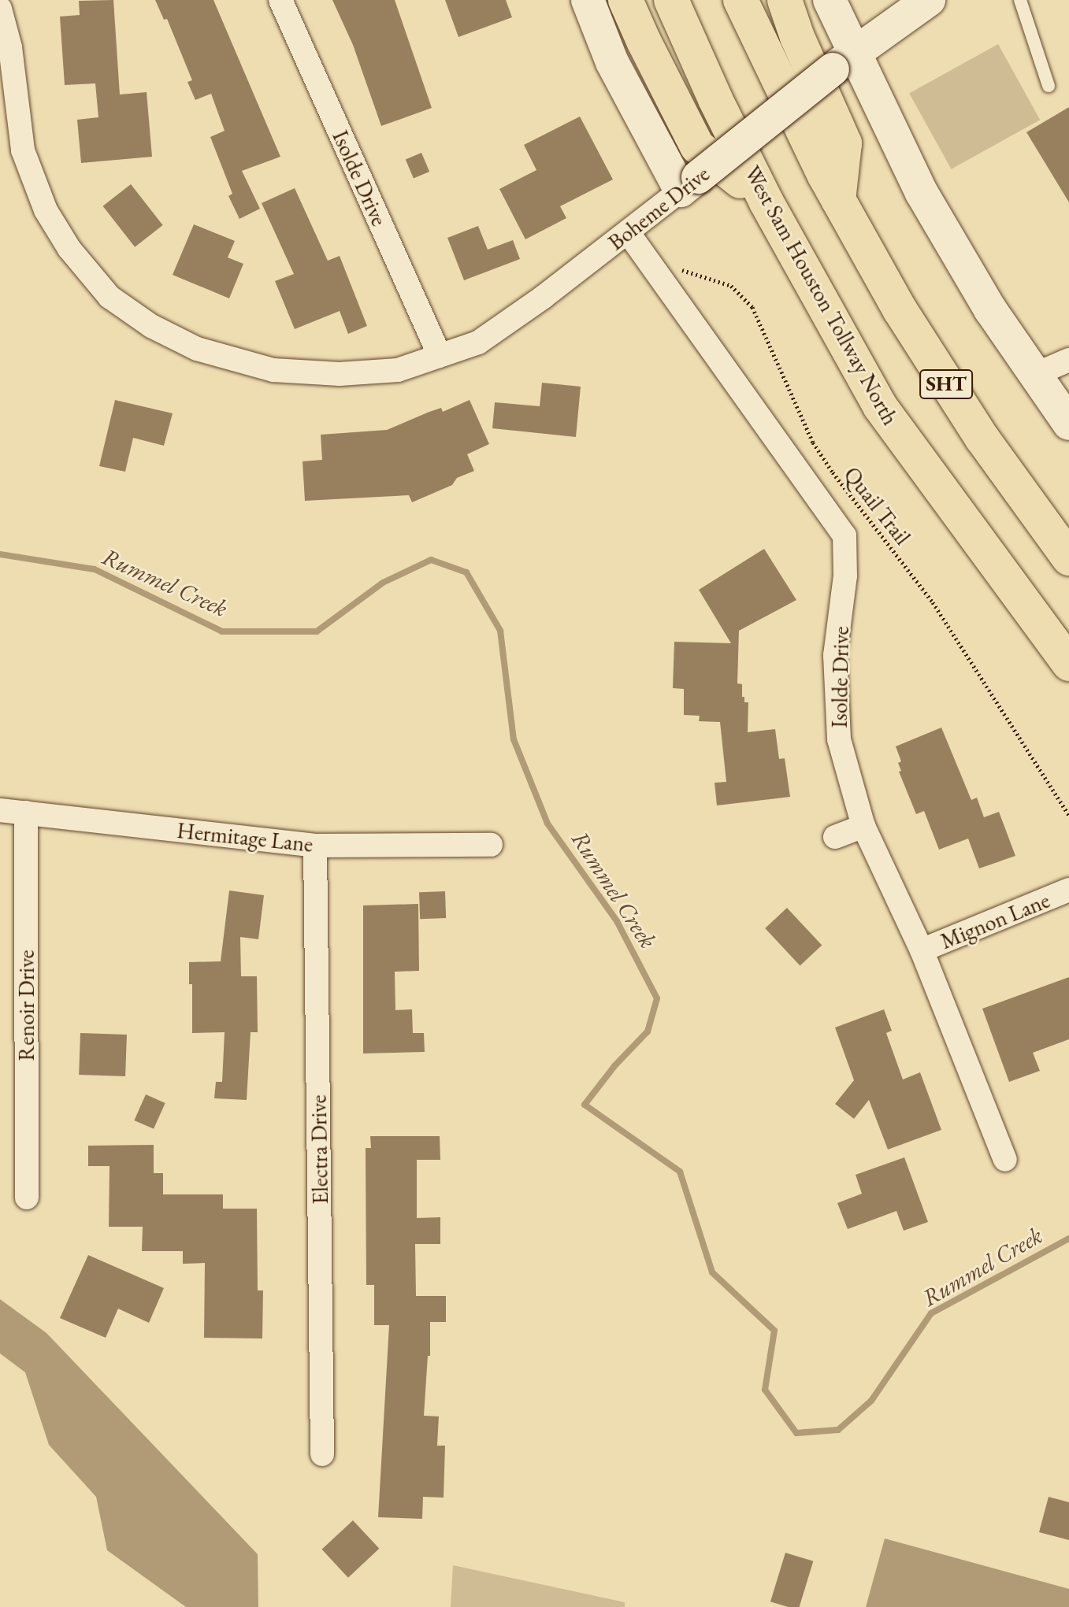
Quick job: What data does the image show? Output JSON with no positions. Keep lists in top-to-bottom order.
{
  "streets": {
    "highway": ["West Sam Houston Tollway North", "SHT"],
    "main road": ["Boheme Drive"],
    "street": [
      "Isolde Drive",
      "Hermitage Lane",
      "Mignon Lane",
      "Renoir Drive",
      "Electra Drive"
    ],
    "path": ["Quail Trail"]
  },
  "crossings": [
    ["Isolde Drive", "Boheme Drive"],
    ["Isolde Drive", "Mignon Lane"],
    ["Hermitage Lane", "Renoir Drive"],
    ["Hermitage Lane", "Electra Drive"]
  ],
  "water": ["Rummel Creek"]
}
